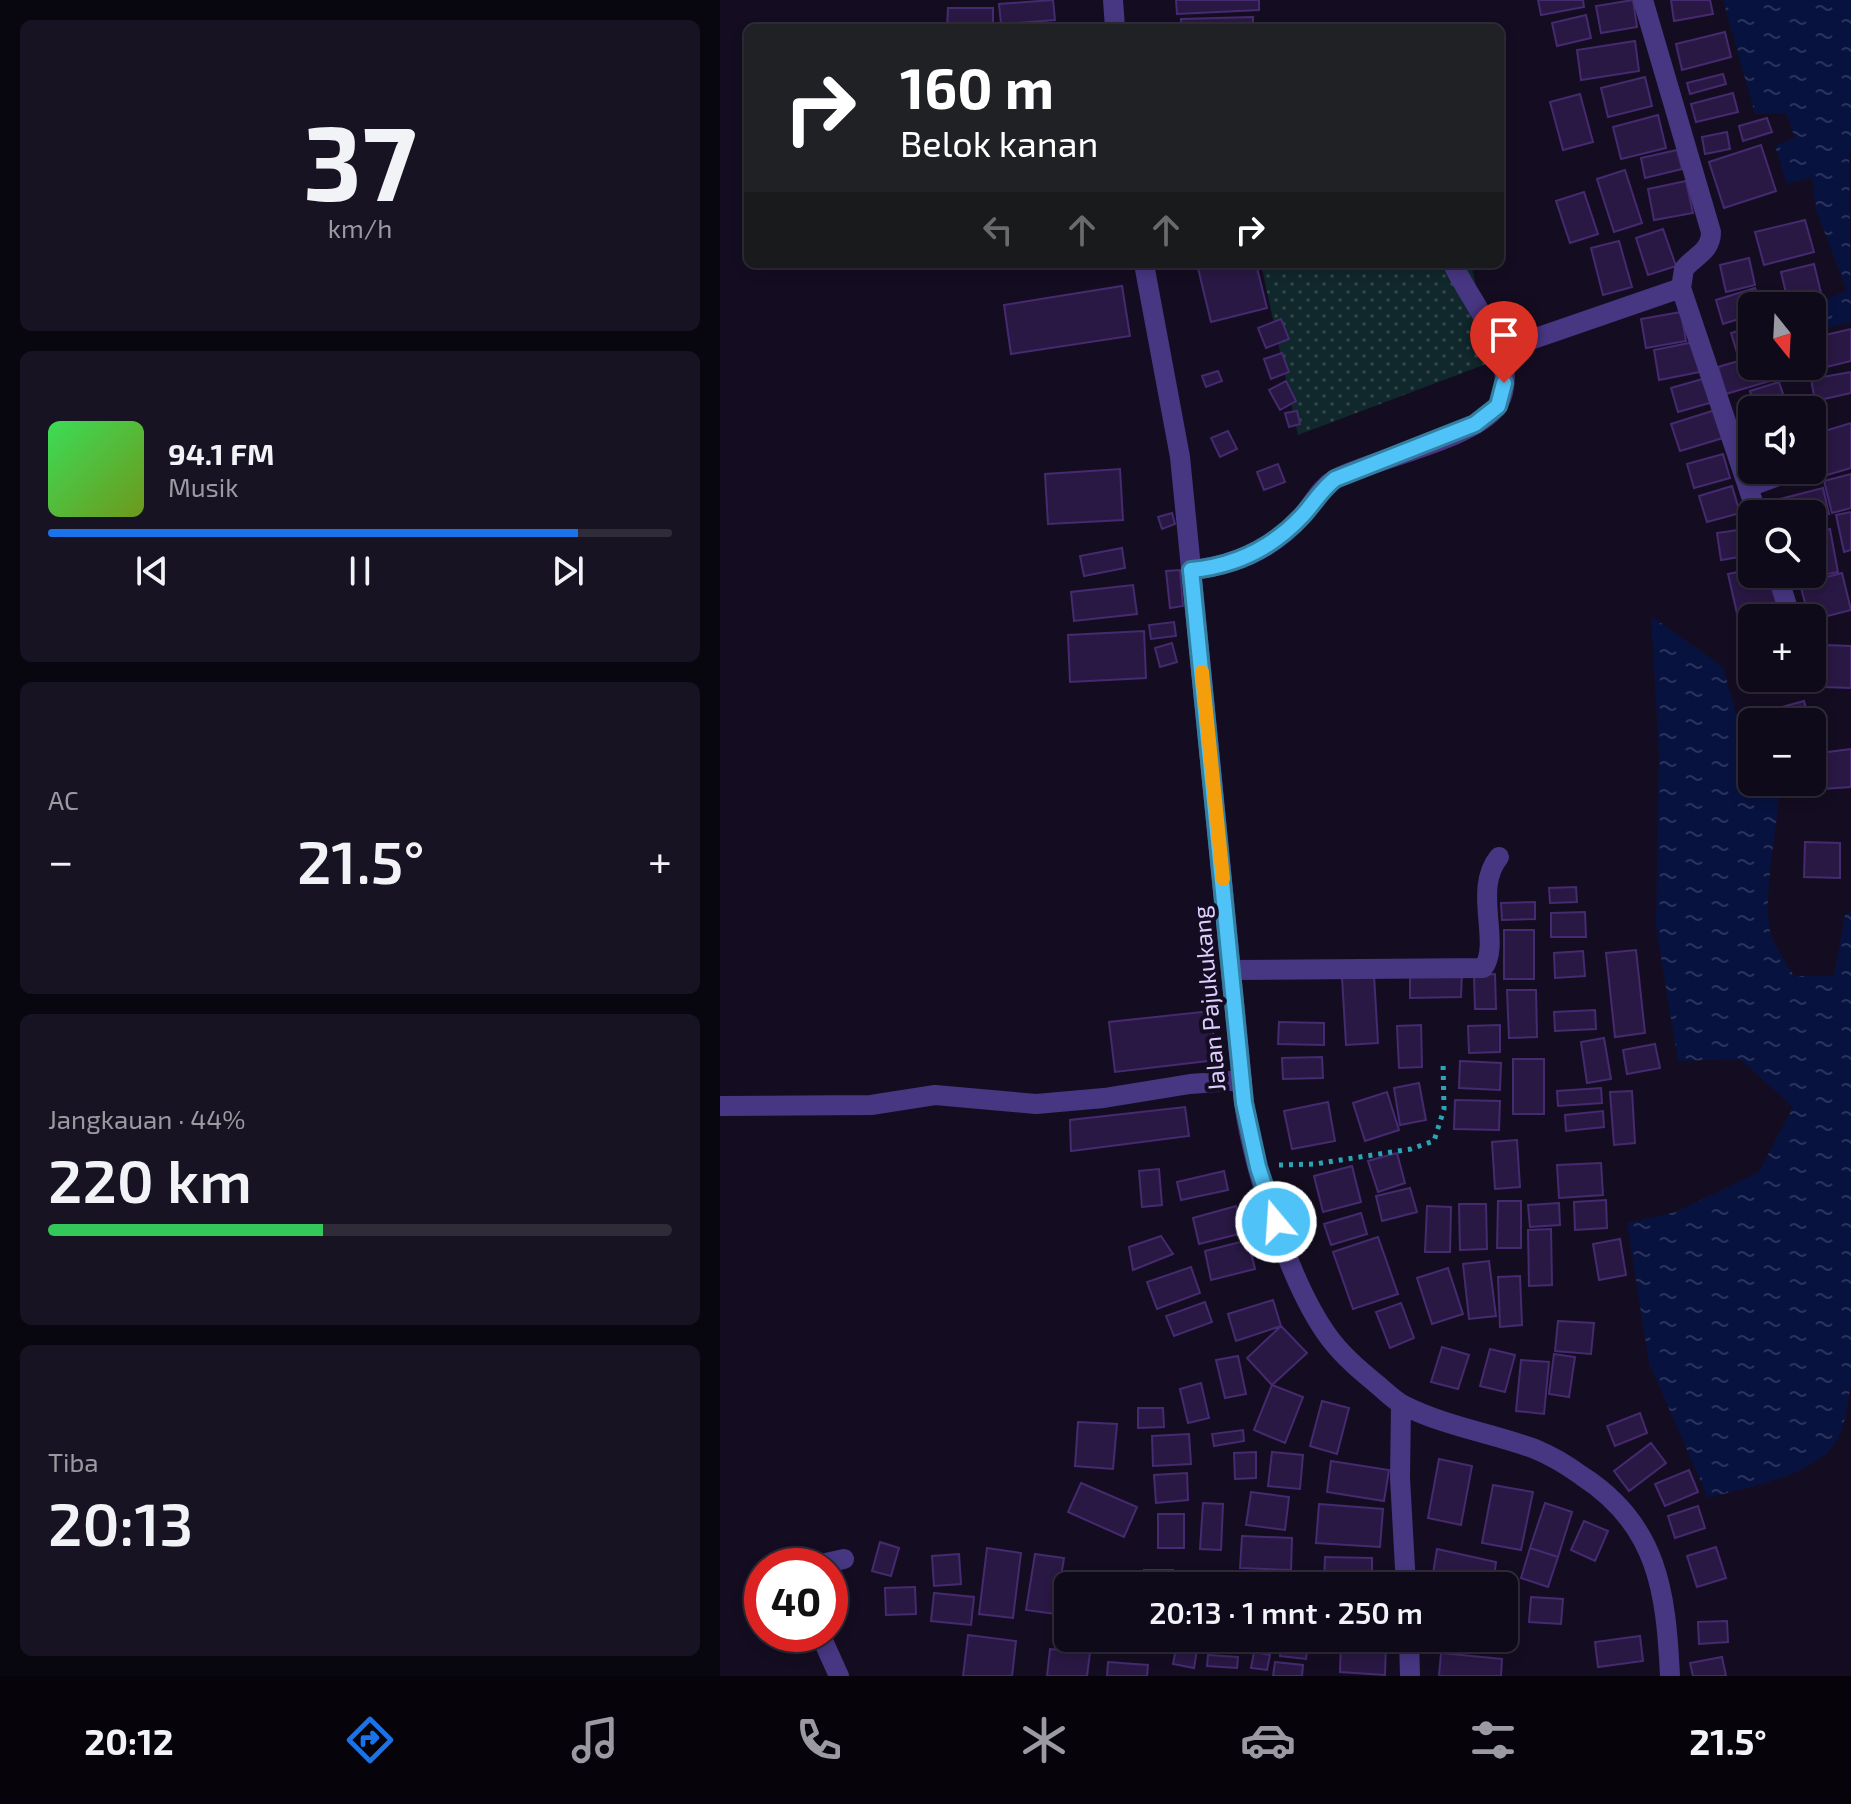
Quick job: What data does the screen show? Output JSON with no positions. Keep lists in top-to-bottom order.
{
  "streets": {
    "street": ["Jalan Pajukukang"]
  },
  "north": "bottom",
  "page": {
    "tile": [
      ["37", "km/h"],
      "AC",
      ["Jangkauan · 44%", "220 km"],
      ["Tiba", "20:13"]
    ],
    "turn": ["160 m", "Belok kanan"],
    "map_buttons": ["+", "−"],
    "song": ["94.1 FM", "Musik"],
    "heat": ["−", "21.5°", "+"],
    "limit": "40",
    "trip": "20:13 · 1 mnt · 250 m",
    "tabs": ["20:12", "21.5°"]
  }
}
